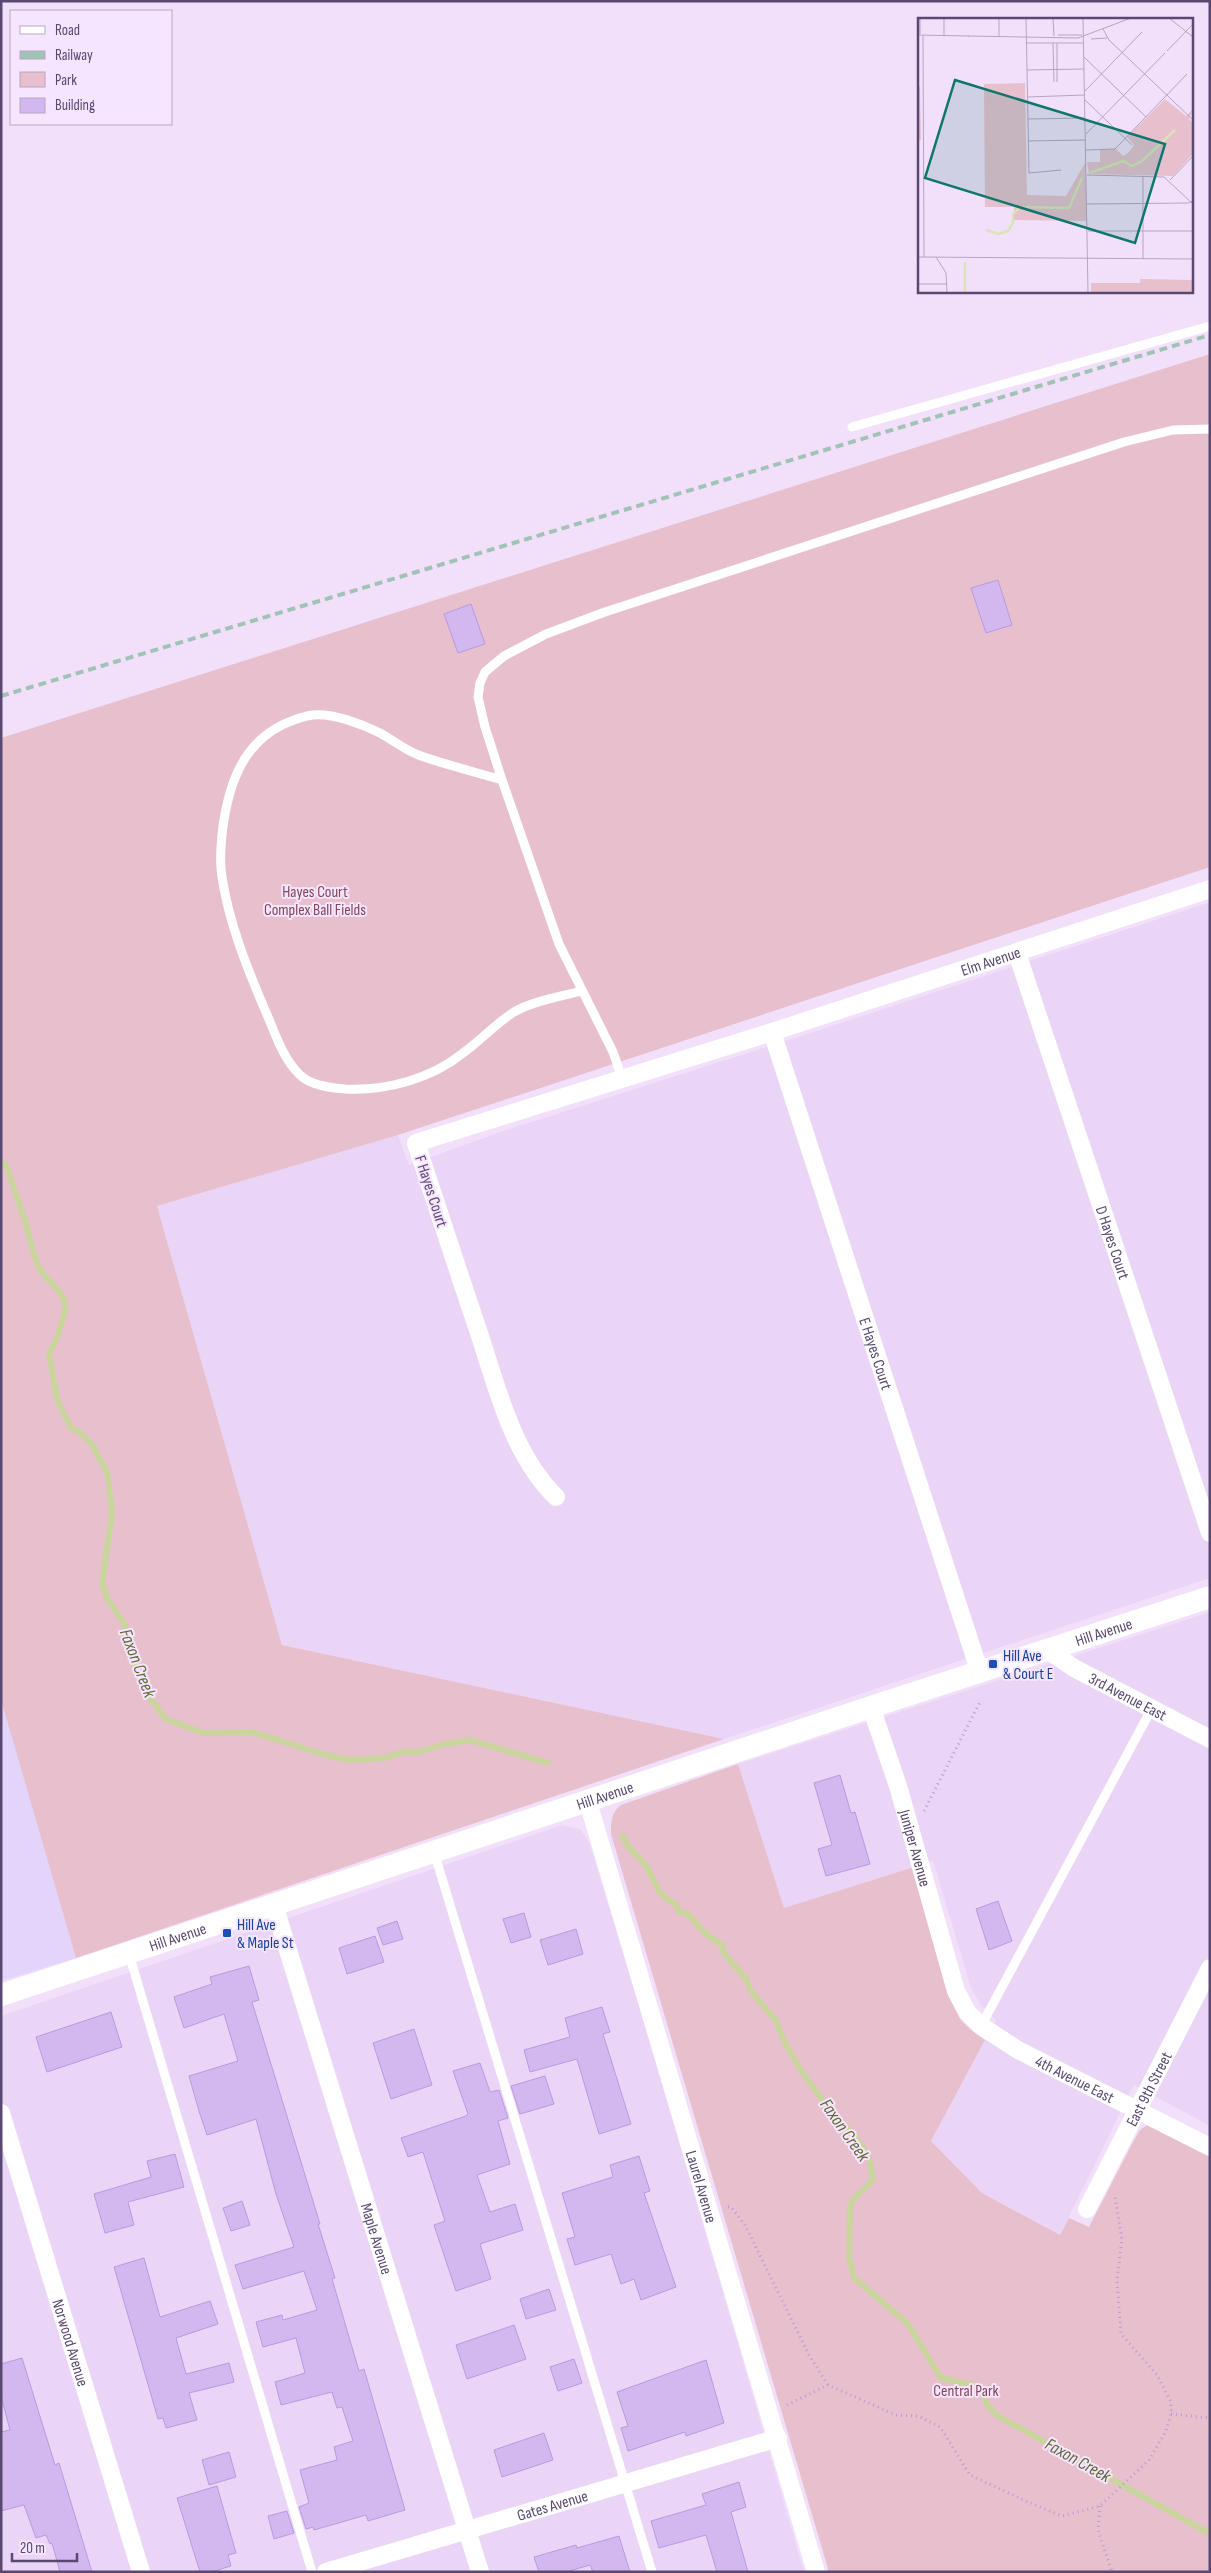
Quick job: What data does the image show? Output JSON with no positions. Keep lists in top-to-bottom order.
{
  "streets": {
    "street": [
      "Elm Avenue",
      "F Hayes Court",
      "D Hayes Court",
      "E Hayes Court",
      "Hill Avenue",
      "3rd Avenue East",
      "Juniper Avenue",
      "4th Avenue East",
      "East 9th Street",
      "Laurel Avenue",
      "Maple Avenue",
      "Norwood Avenue",
      "Gates Avenue"
    ]
  },
  "crossings": [
    ["Elm Avenue", "F Hayes Court"],
    ["Elm Avenue", "D Hayes Court"],
    ["Elm Avenue", "E Hayes Court"],
    ["F Hayes Court", "E Hayes Court"],
    ["E Hayes Court", "Hill Avenue"],
    ["Hill Avenue", "3rd Avenue East"],
    ["Hill Avenue", "Juniper Avenue"],
    ["Hill Avenue", "Laurel Avenue"],
    ["Hill Avenue", "Maple Avenue"],
    ["Juniper Avenue", "4th Avenue East"],
    ["4th Avenue East", "East 9th Street"],
    ["Laurel Avenue", "Gates Avenue"],
    ["Maple Avenue", "Gates Avenue"]
  ],
  "water": ["Faxon Creek"],
  "parks": ["Hayes Court Complex Ball Fields", "Central Park"],
  "places": {
    "transit": ["Hill Ave & Court E", "Hill Ave & Maple St"]
  },
  "legend": [
    "Road",
    "Railway",
    "Park",
    "Building"
  ],
  "scale_bar": "20 m"
}
